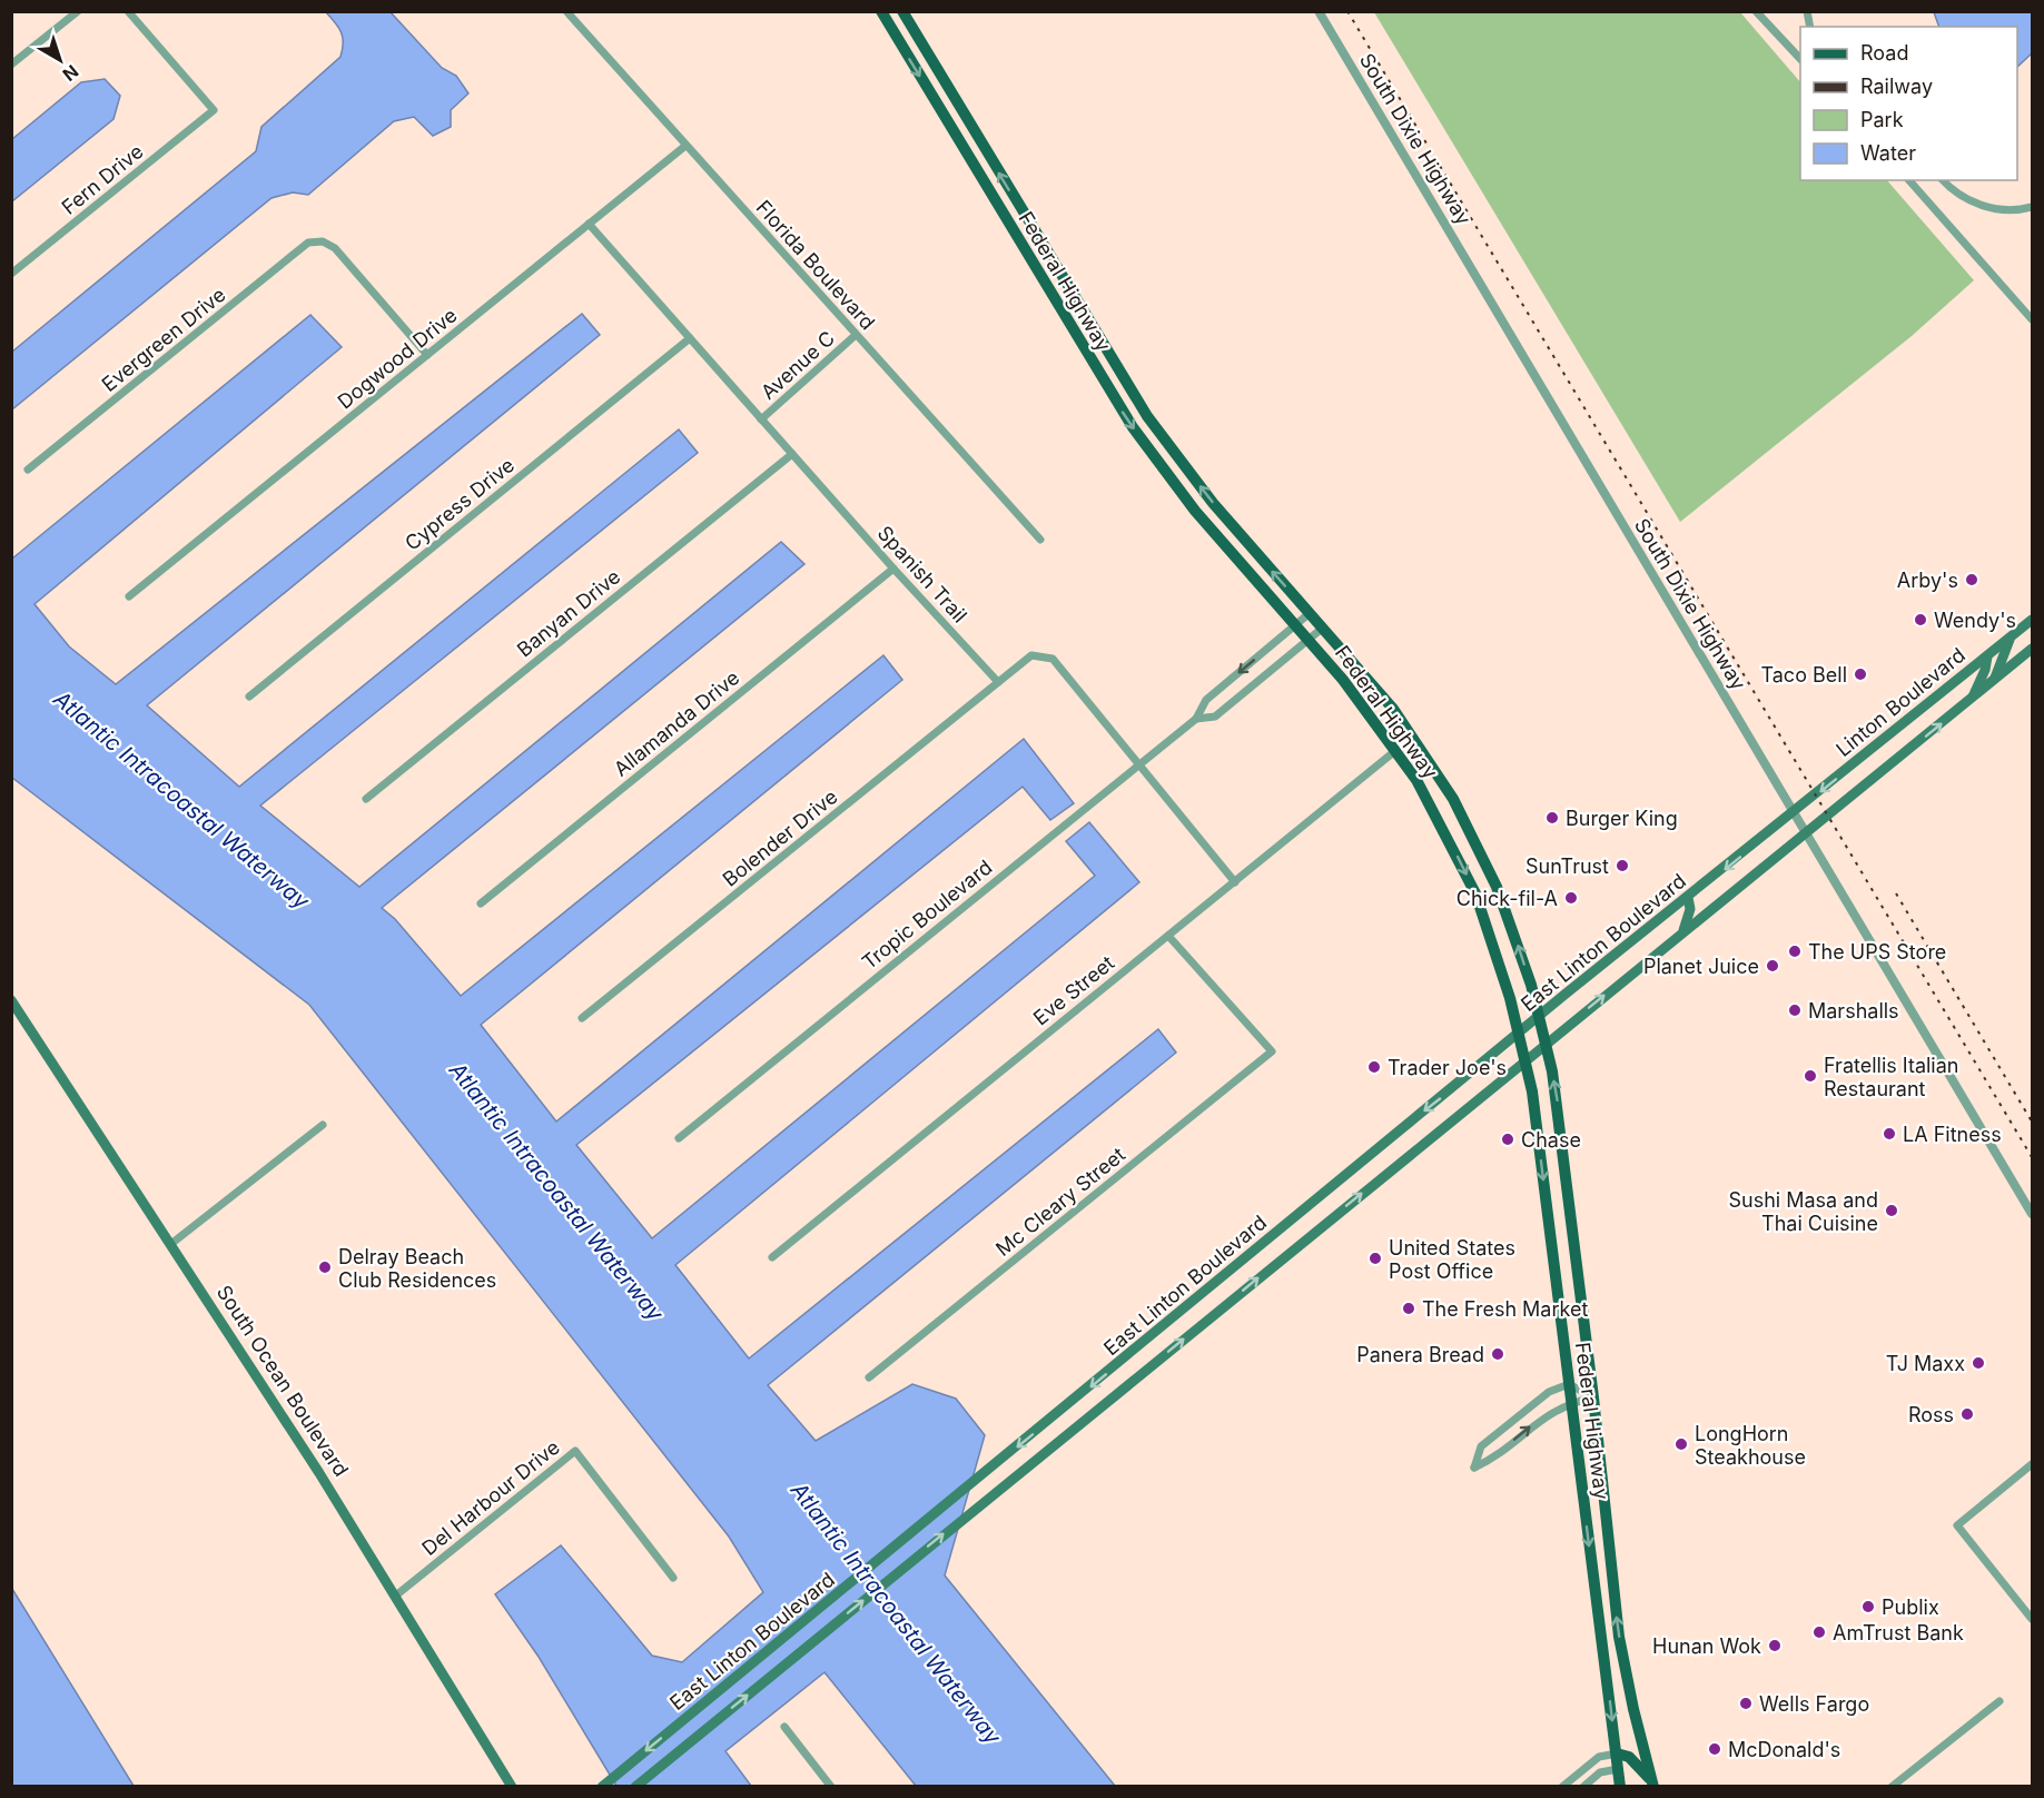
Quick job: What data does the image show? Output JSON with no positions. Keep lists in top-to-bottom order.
{
  "streets": {
    "main road": [
      "Federal Highway",
      "Linton Boulevard",
      "East Linton Boulevard",
      "South Ocean Boulevard"
    ],
    "street": [
      "South Dixie Highway",
      "Fern Drive",
      "Florida Boulevard",
      "Evergreen Drive",
      "Dogwood Drive",
      "Avenue C",
      "Cypress Drive",
      "Spanish Trail",
      "Banyan Drive",
      "Allamanda Drive",
      "Bolender Drive",
      "Tropic Boulevard",
      "Eve Street",
      "Mc Cleary Street",
      "Del Harbour Drive"
    ]
  },
  "crossings": [
    ["South Dixie Highway", "Linton Boulevard"],
    ["South Dixie Highway", "East Linton Boulevard"],
    ["Florida Boulevard", "Dogwood Drive"],
    ["Florida Boulevard", "Avenue C"],
    ["Federal Highway", "Tropic Boulevard"],
    ["Federal Highway", "East Linton Boulevard"],
    ["Federal Highway", "Eve Street"],
    ["Evergreen Drive", "Dogwood Drive"],
    ["Dogwood Drive", "Spanish Trail"],
    ["Avenue C", "Spanish Trail"],
    ["Cypress Drive", "Spanish Trail"],
    ["Spanish Trail", "Banyan Drive"],
    ["Spanish Trail", "Allamanda Drive"],
    ["Spanish Trail", "Bolender Drive"],
    ["Linton Boulevard", "East Linton Boulevard"],
    ["Eve Street", "Mc Cleary Street"],
    ["South Ocean Boulevard", "Del Harbour Drive"]
  ],
  "water": ["Atlantic Intracoastal Waterway"],
  "places": [
    "Arby's",
    "Wendy's",
    "Taco Bell",
    "Burger King",
    "SunTrust",
    "Chick-fil-A",
    "The UPS Store",
    "Planet Juice",
    "Marshalls",
    "Trader Joe's",
    "Fratellis Italian Restaurant",
    "LA Fitness",
    "Chase",
    "Sushi Masa and Thai Cuisine",
    "United States Post Office",
    "Delray Beach Club Residences",
    "The Fresh Market",
    "Panera Bread",
    "TJ Maxx",
    "Ross",
    "LongHorn Steakhouse",
    "Publix",
    "AmTrust Bank",
    "Hunan Wok",
    "Wells Fargo",
    "McDonald's"
  ],
  "legend": [
    "Road",
    "Railway",
    "Park",
    "Water"
  ],
  "north": "bottom right"
}
